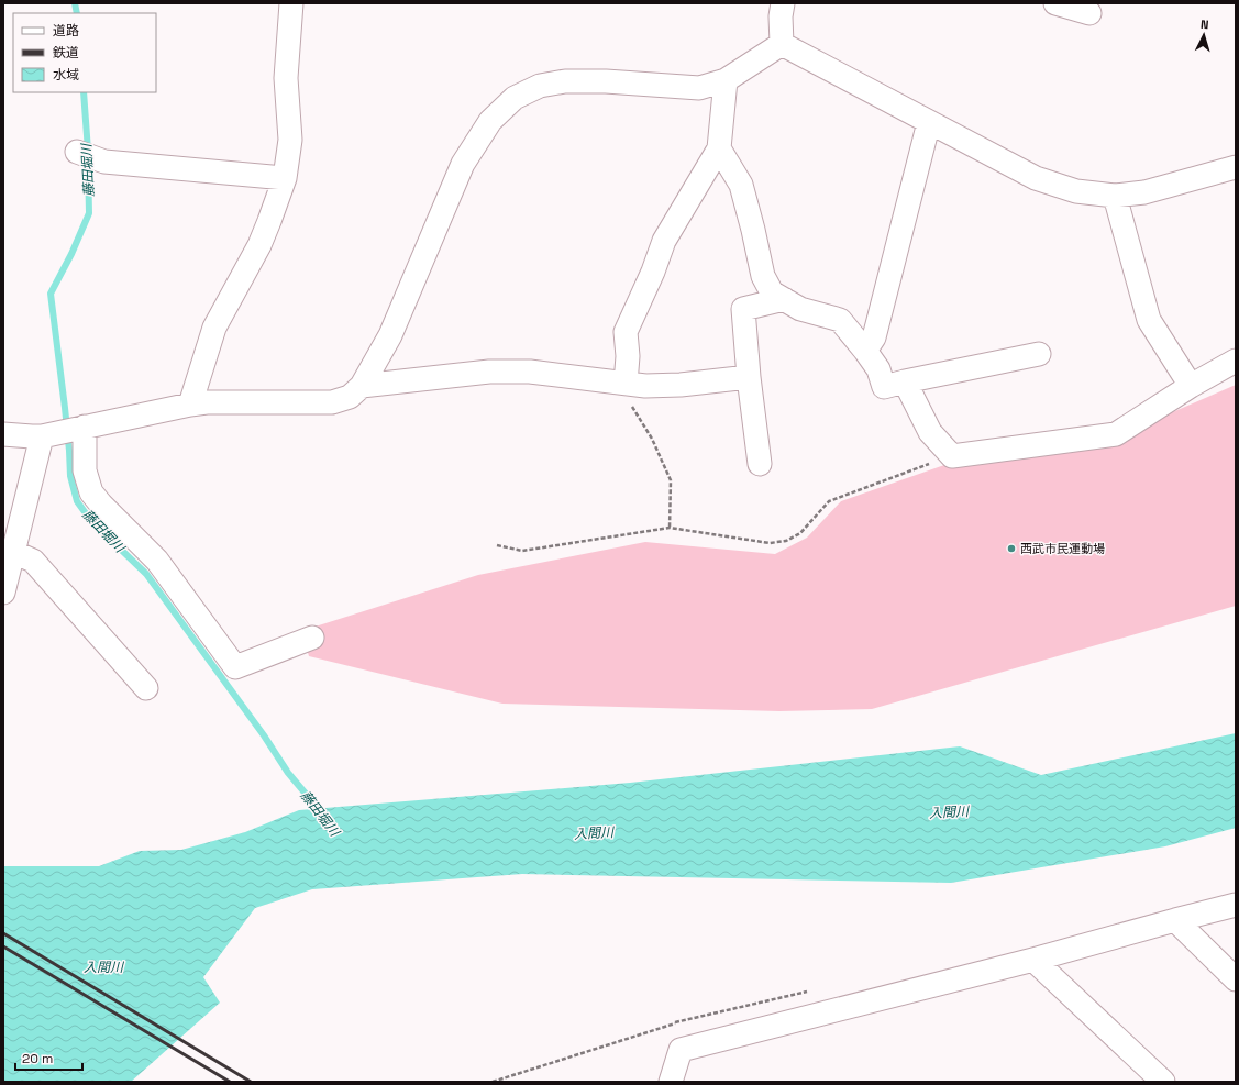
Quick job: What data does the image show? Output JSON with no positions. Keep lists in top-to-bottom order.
{
  "water": ["藤田堀川", "入間川"],
  "places": ["西武市民運動場"],
  "legend": ["道路", "鉄道", "水域"],
  "scale_bar": "20 m",
  "north": "top"
}
